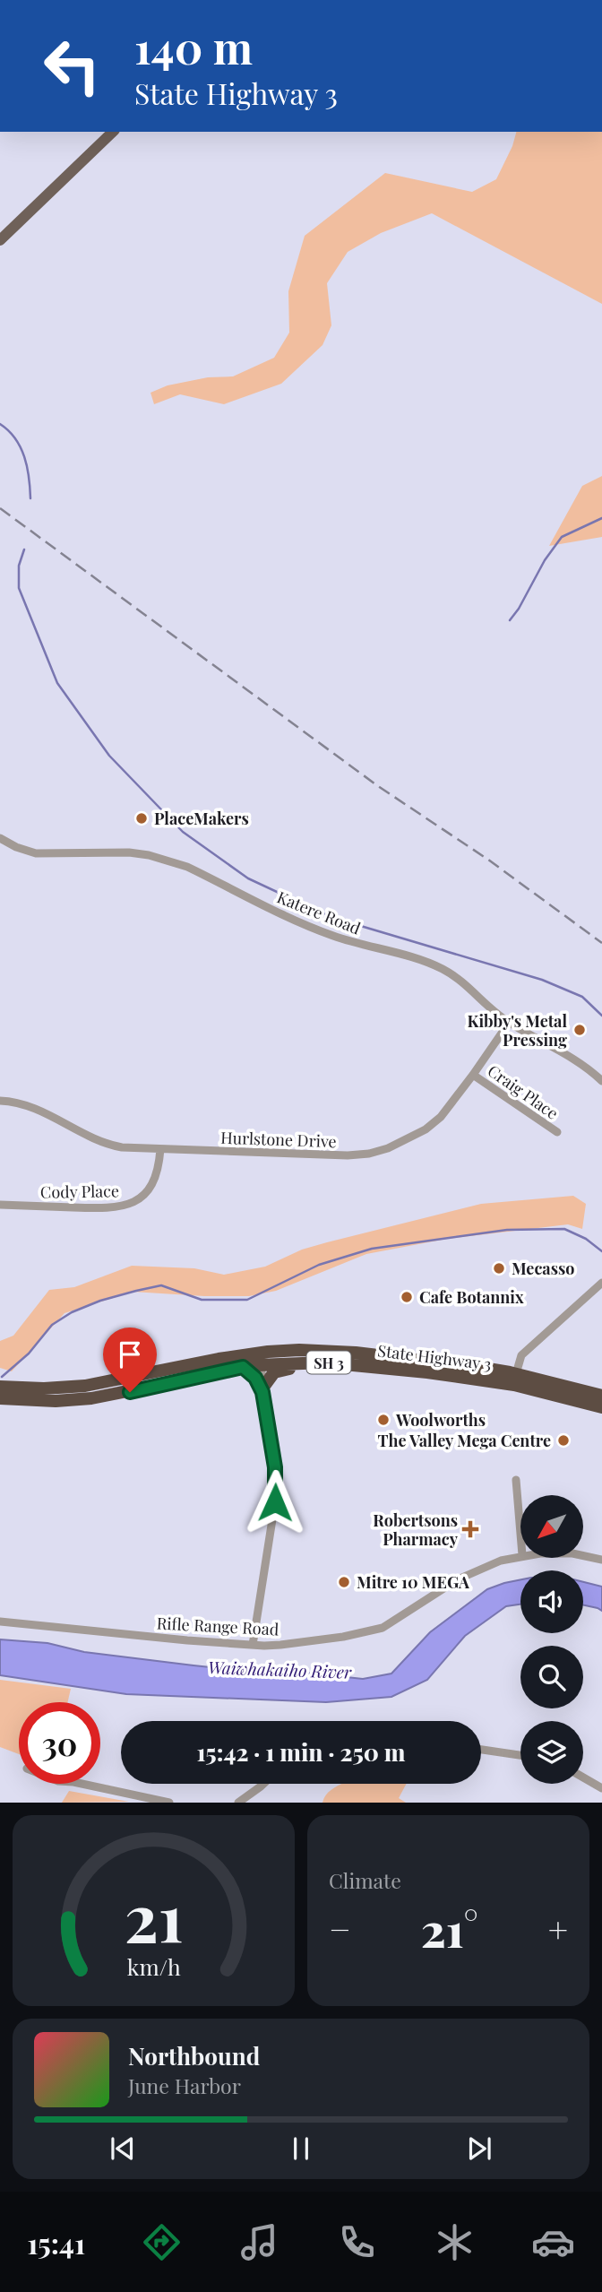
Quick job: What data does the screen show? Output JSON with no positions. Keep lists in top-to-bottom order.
{
  "streets": {
    "highway": ["State Highway 3", "SH 3"],
    "street": [
      "Katere Road",
      "Craig Place",
      "Hurlstone Drive",
      "Cody Place",
      "Rifle Range Road"
    ]
  },
  "crossings": [
    ["Katere Road", "Hurlstone Drive"],
    ["Craig Place", "Hurlstone Drive"],
    ["Hurlstone Drive", "Cody Place"]
  ],
  "water": ["Waiwhakaiho River"],
  "places": {
    "other": [
      "PlaceMakers",
      "Kibby's Metal Pressing",
      "Mecasso",
      "Cafe Botannix",
      "Woolworths",
      "The Valley Mega Centre",
      "Mitre 10 MEGA"
    ],
    "health": ["Robertsons Pharmacy"]
  },
  "north": "bottom left",
  "page": {
    "turn": ["140 m", "State Highway 3"],
    "limit": "30",
    "trip": "15:42 · 1 min · 250 m",
    "tile": "Climate",
    "heat": ["−", "21°", "+"],
    "song": ["Northbound", "June Harbor"],
    "tabs": "15:41",
    "gauge": ["21", "km/h"]
  }
}
